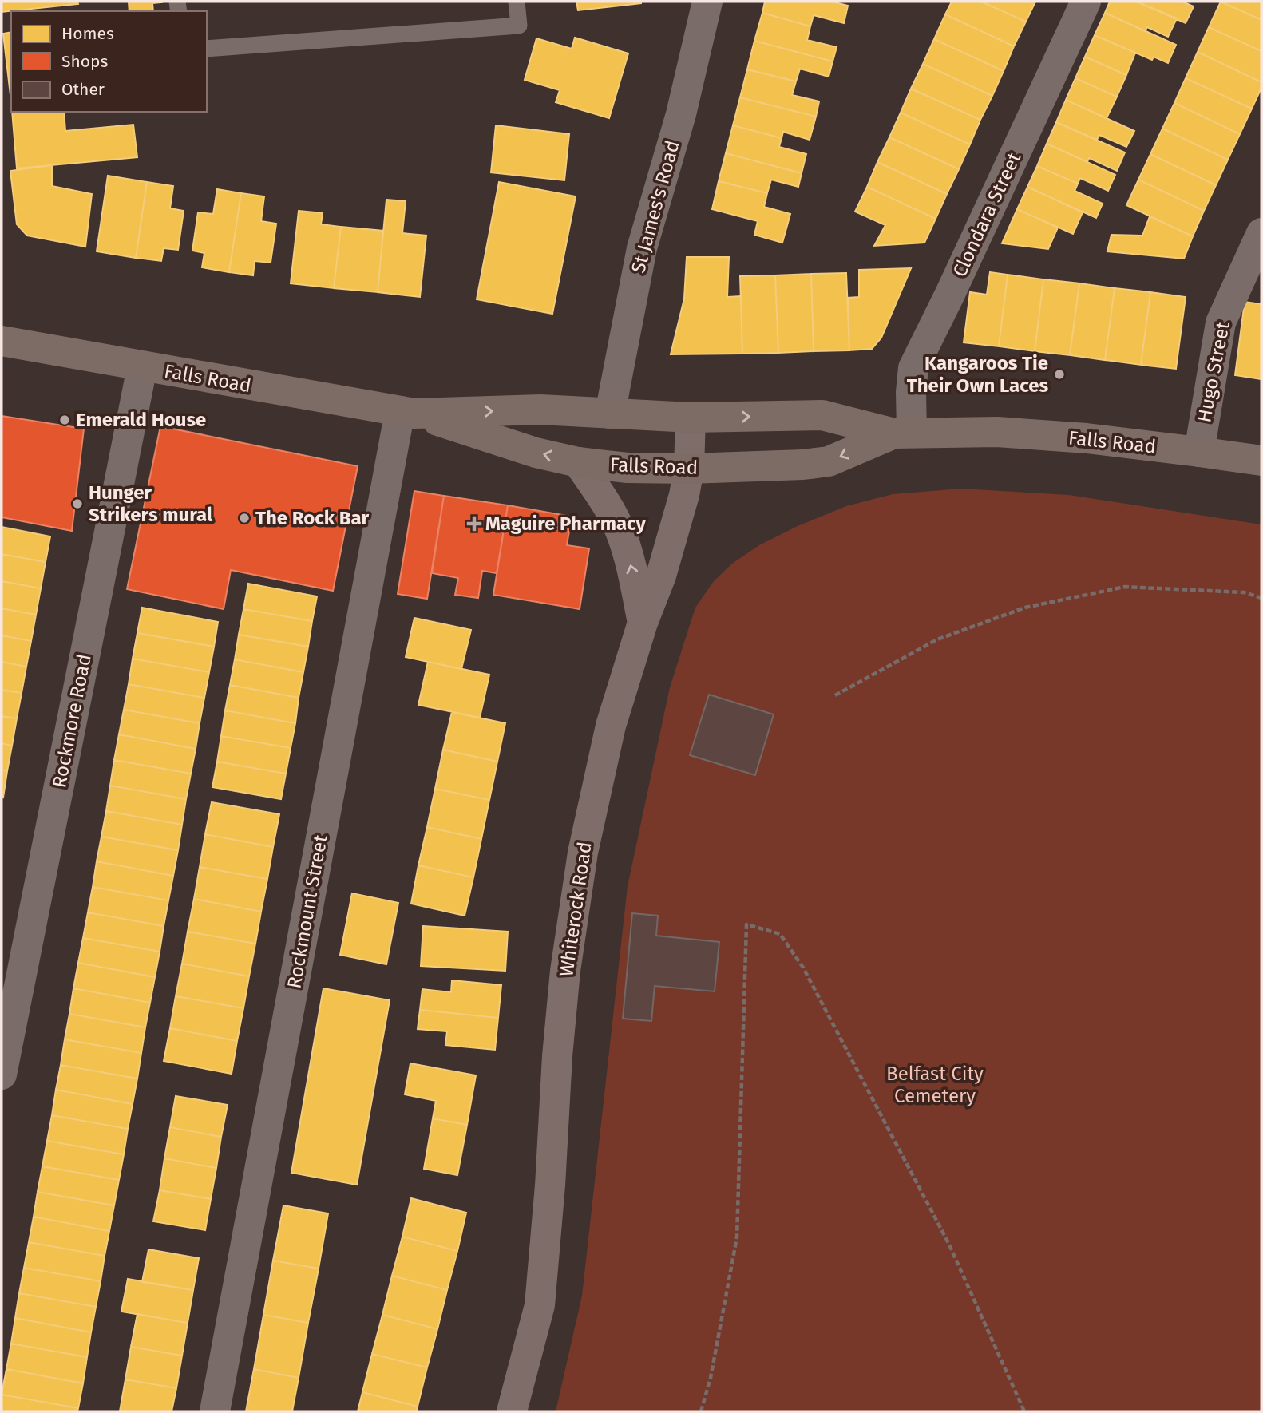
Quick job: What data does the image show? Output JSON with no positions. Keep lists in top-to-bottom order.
{
  "streets": {
    "main road": ["Falls Road"],
    "street": [
      "St James's Road",
      "Clondara Street",
      "Hugo Street",
      "Rockmore Road",
      "Whiterock Road",
      "Rockmount Street"
    ]
  },
  "crossings": [
    ["St James's Road", "Falls Road"],
    ["Clondara Street", "Falls Road"],
    ["Hugo Street", "Falls Road"],
    ["Falls Road", "Rockmore Road"],
    ["Falls Road", "Whiterock Road"],
    ["Falls Road", "Rockmount Street"]
  ],
  "parks": ["Belfast City Cemetery"],
  "places": {
    "other": [
      "Kangaroos Tie Their Own Laces",
      "Emerald House",
      "Hunger Strikers mural",
      "The Rock Bar"
    ],
    "health": ["Maguire Pharmacy"]
  },
  "legend": ["Homes", "Shops", "Other"]
}
